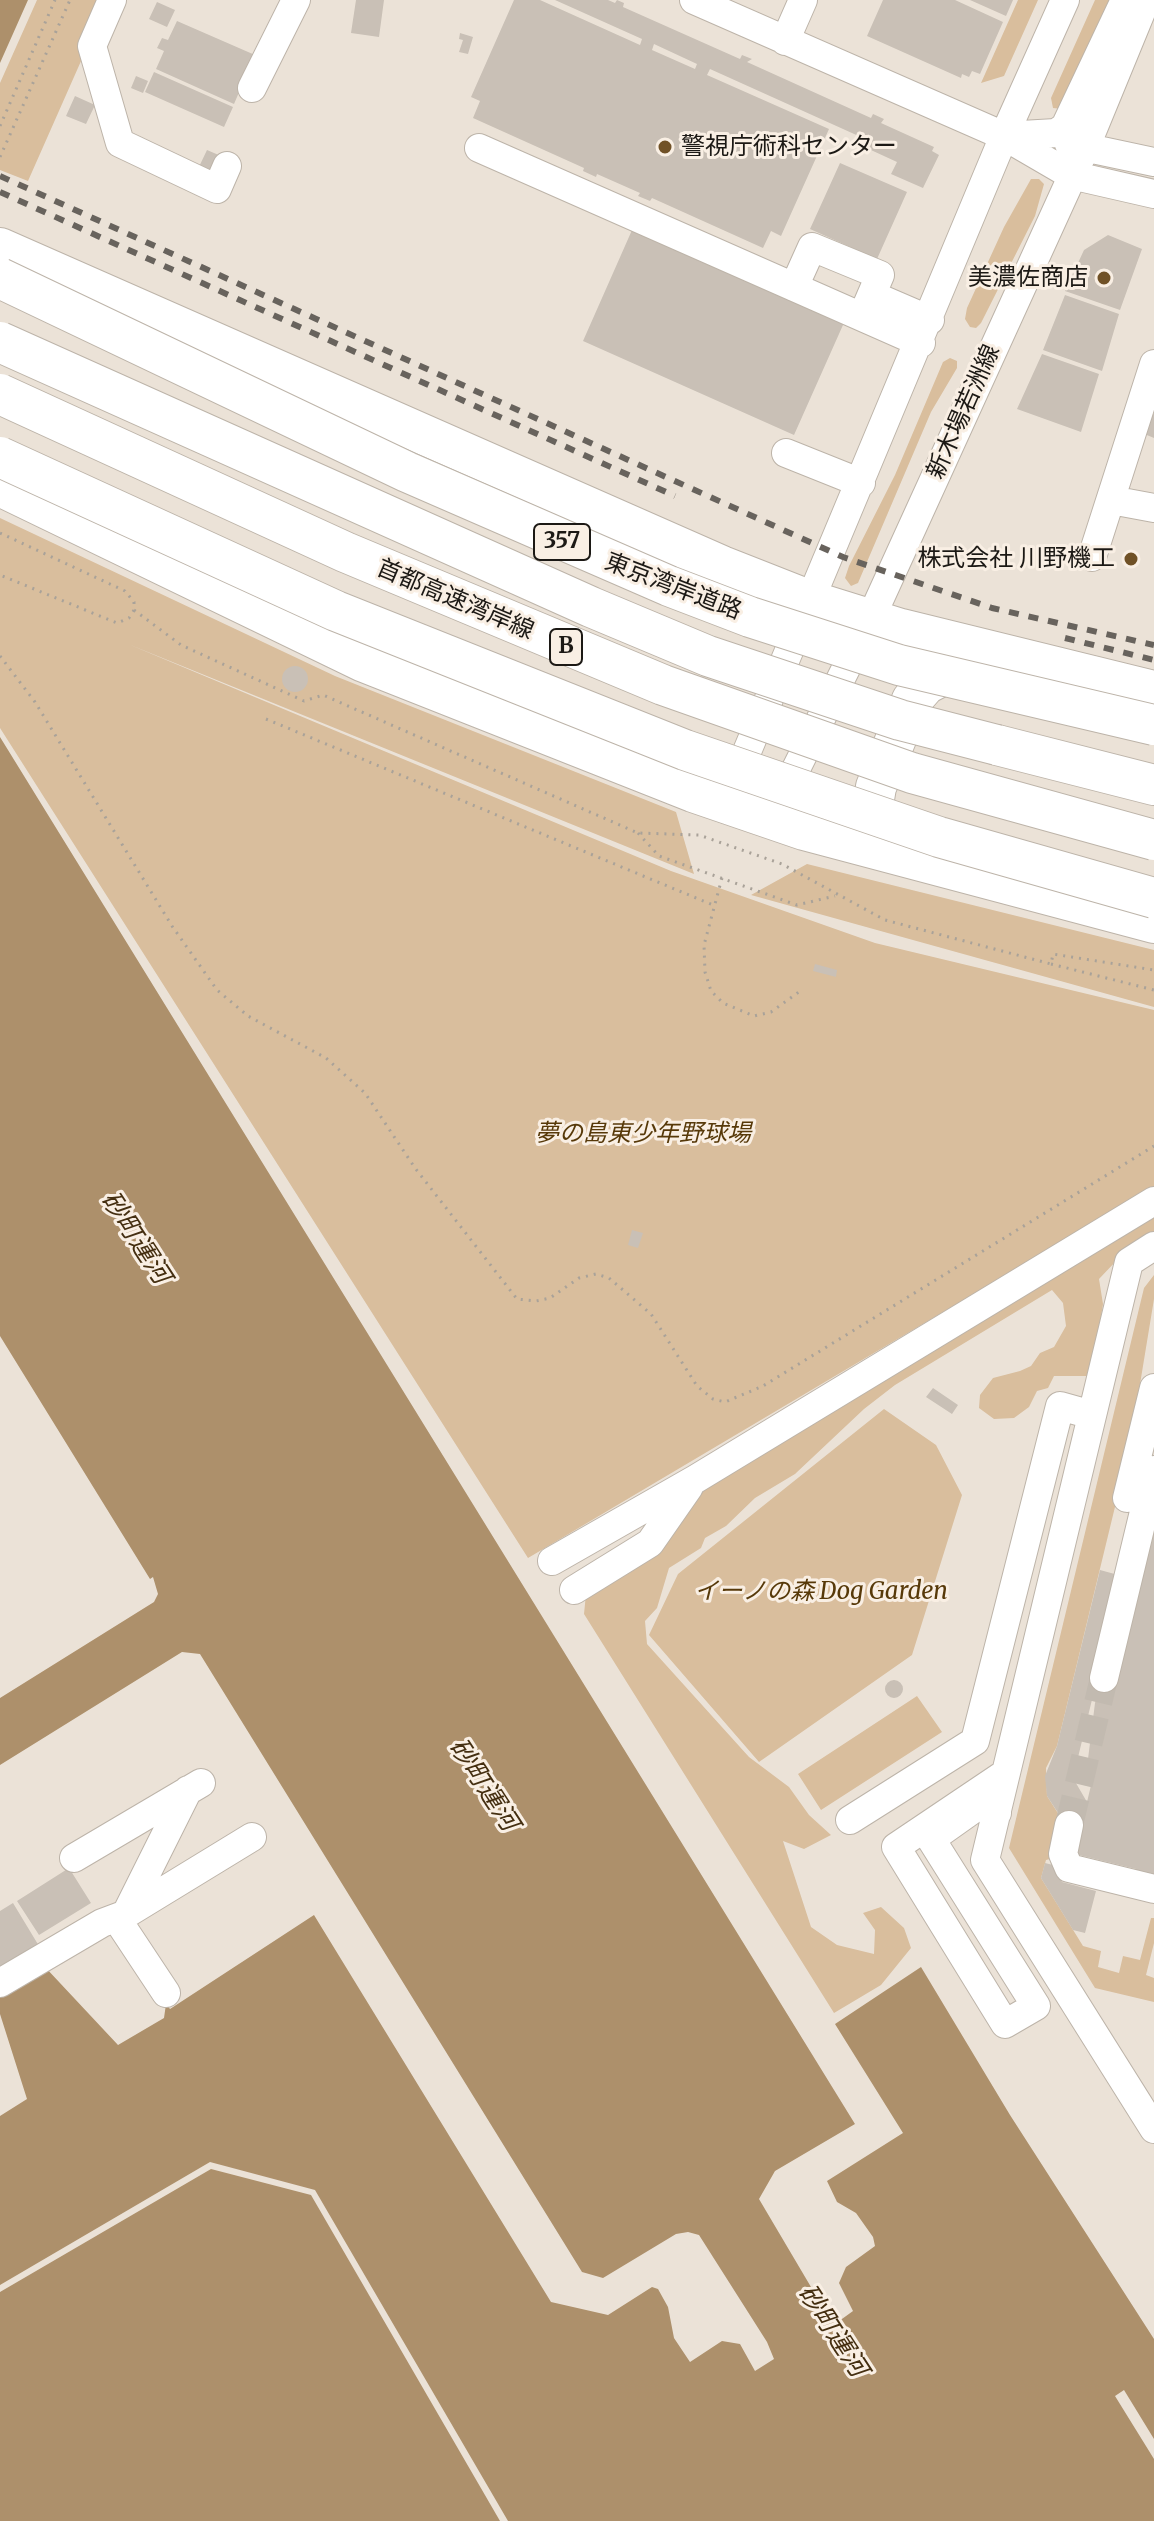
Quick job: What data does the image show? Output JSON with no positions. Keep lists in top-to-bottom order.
{
  "streets": {
    "highway": [
      "357",
      "東京湾岸道路",
      "首都高速湾岸線",
      "B"
    ],
    "street": ["新木場若洲線"]
  },
  "crossings": [
    ["新木場若洲線", "357"]
  ],
  "water": ["砂町運河"],
  "parks": ["夢の島東少年野球場", "イーノの森 Dog Garden"],
  "places": ["警視庁術科センター", "美濃佐商店", "株式会社 川野機工"]
}
